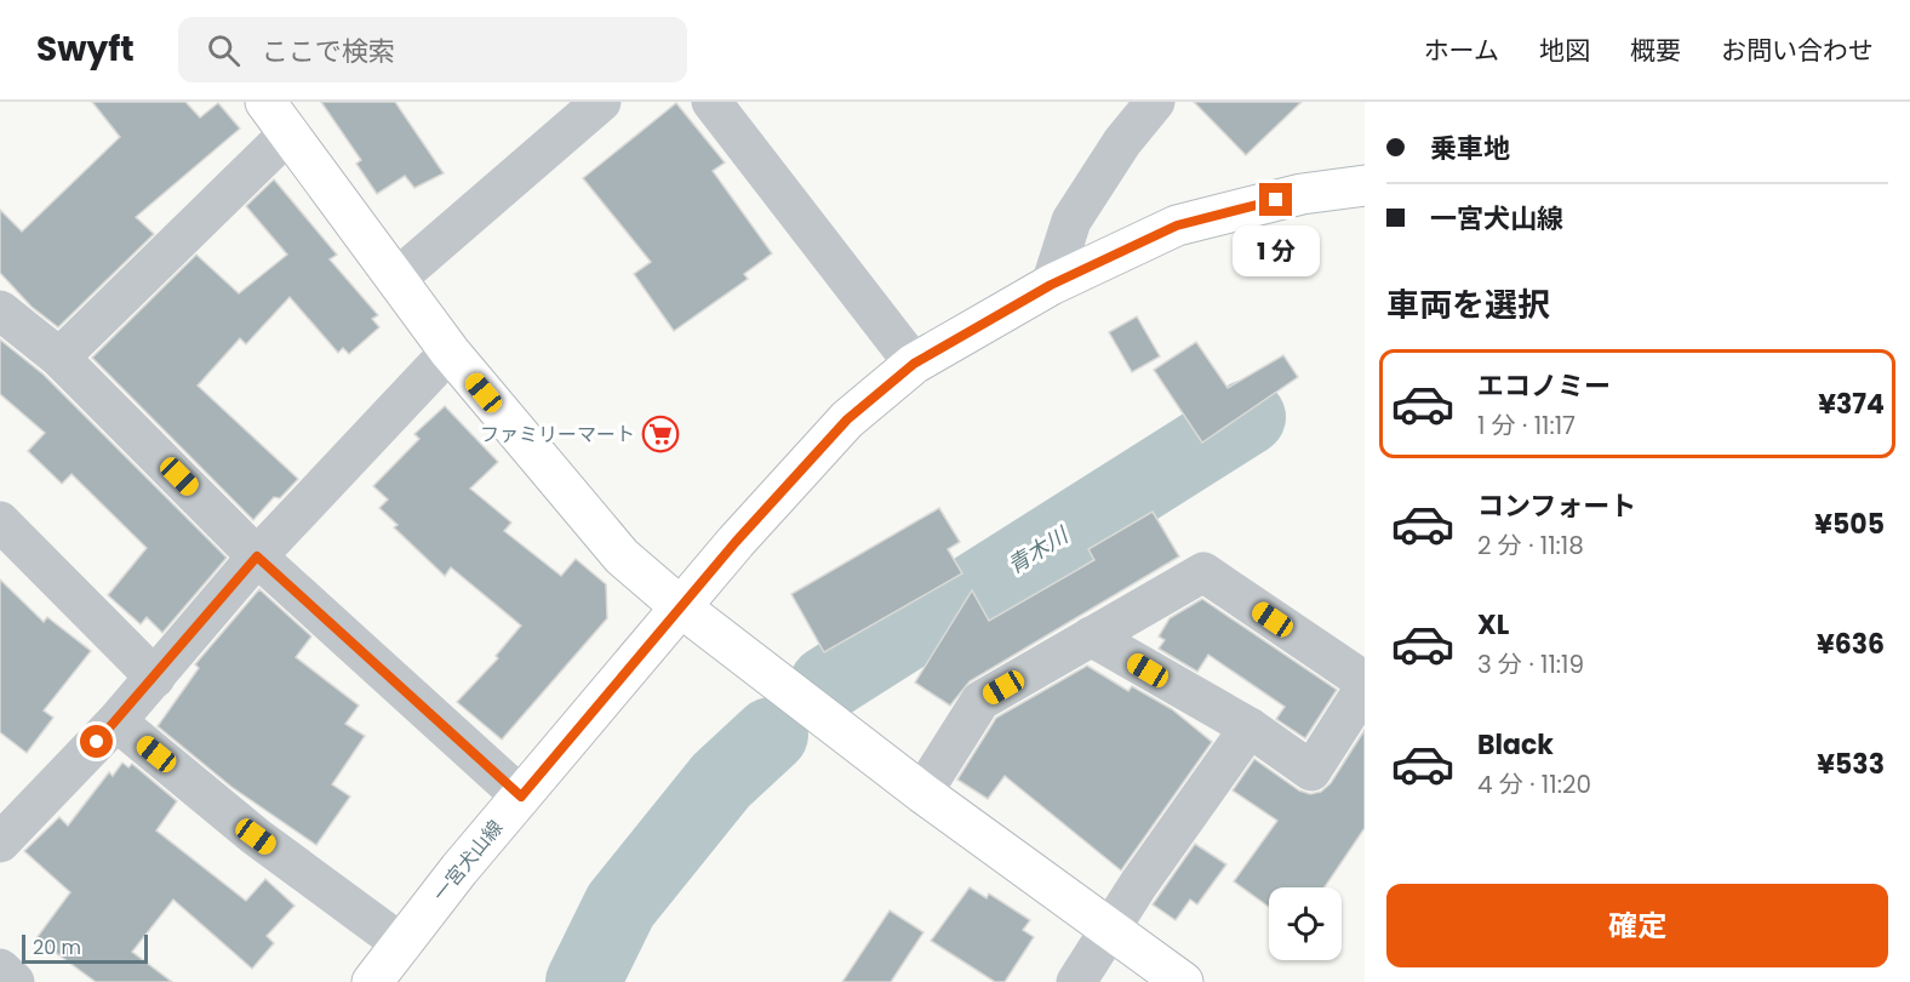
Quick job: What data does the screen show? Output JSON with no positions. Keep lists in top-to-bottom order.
{
  "streets": {
    "main road": ["一宮犬山線"]
  },
  "water": ["青木川"],
  "places": {
    "supermarket": ["ファミリーマート"]
  },
  "scale_bar": "20 m",
  "page": {
    "header": "Swyft",
    "search": "ここで検索",
    "nav": [
      "ホーム",
      "地図",
      "概要",
      "お問い合わせ"
    ],
    "banner": ["乗車地", "一宮犬山線"],
    "bubble": "1 分",
    "heading": "車両を選択",
    "list": [
      {
        "name": "エコノミー",
        "note": "1 分 · 11:17",
        "value": "¥374"
      },
      {
        "name": "コンフォート",
        "note": "2 分 · 11:18",
        "value": "¥505"
      },
      {
        "name": "XL",
        "note": "3 分 · 11:19",
        "value": "¥636"
      },
      {
        "name": "Black",
        "note": "4 分 · 11:20",
        "value": "¥533"
      }
    ],
    "buttons": "確定",
    "scale": "20 m"
  }
}
